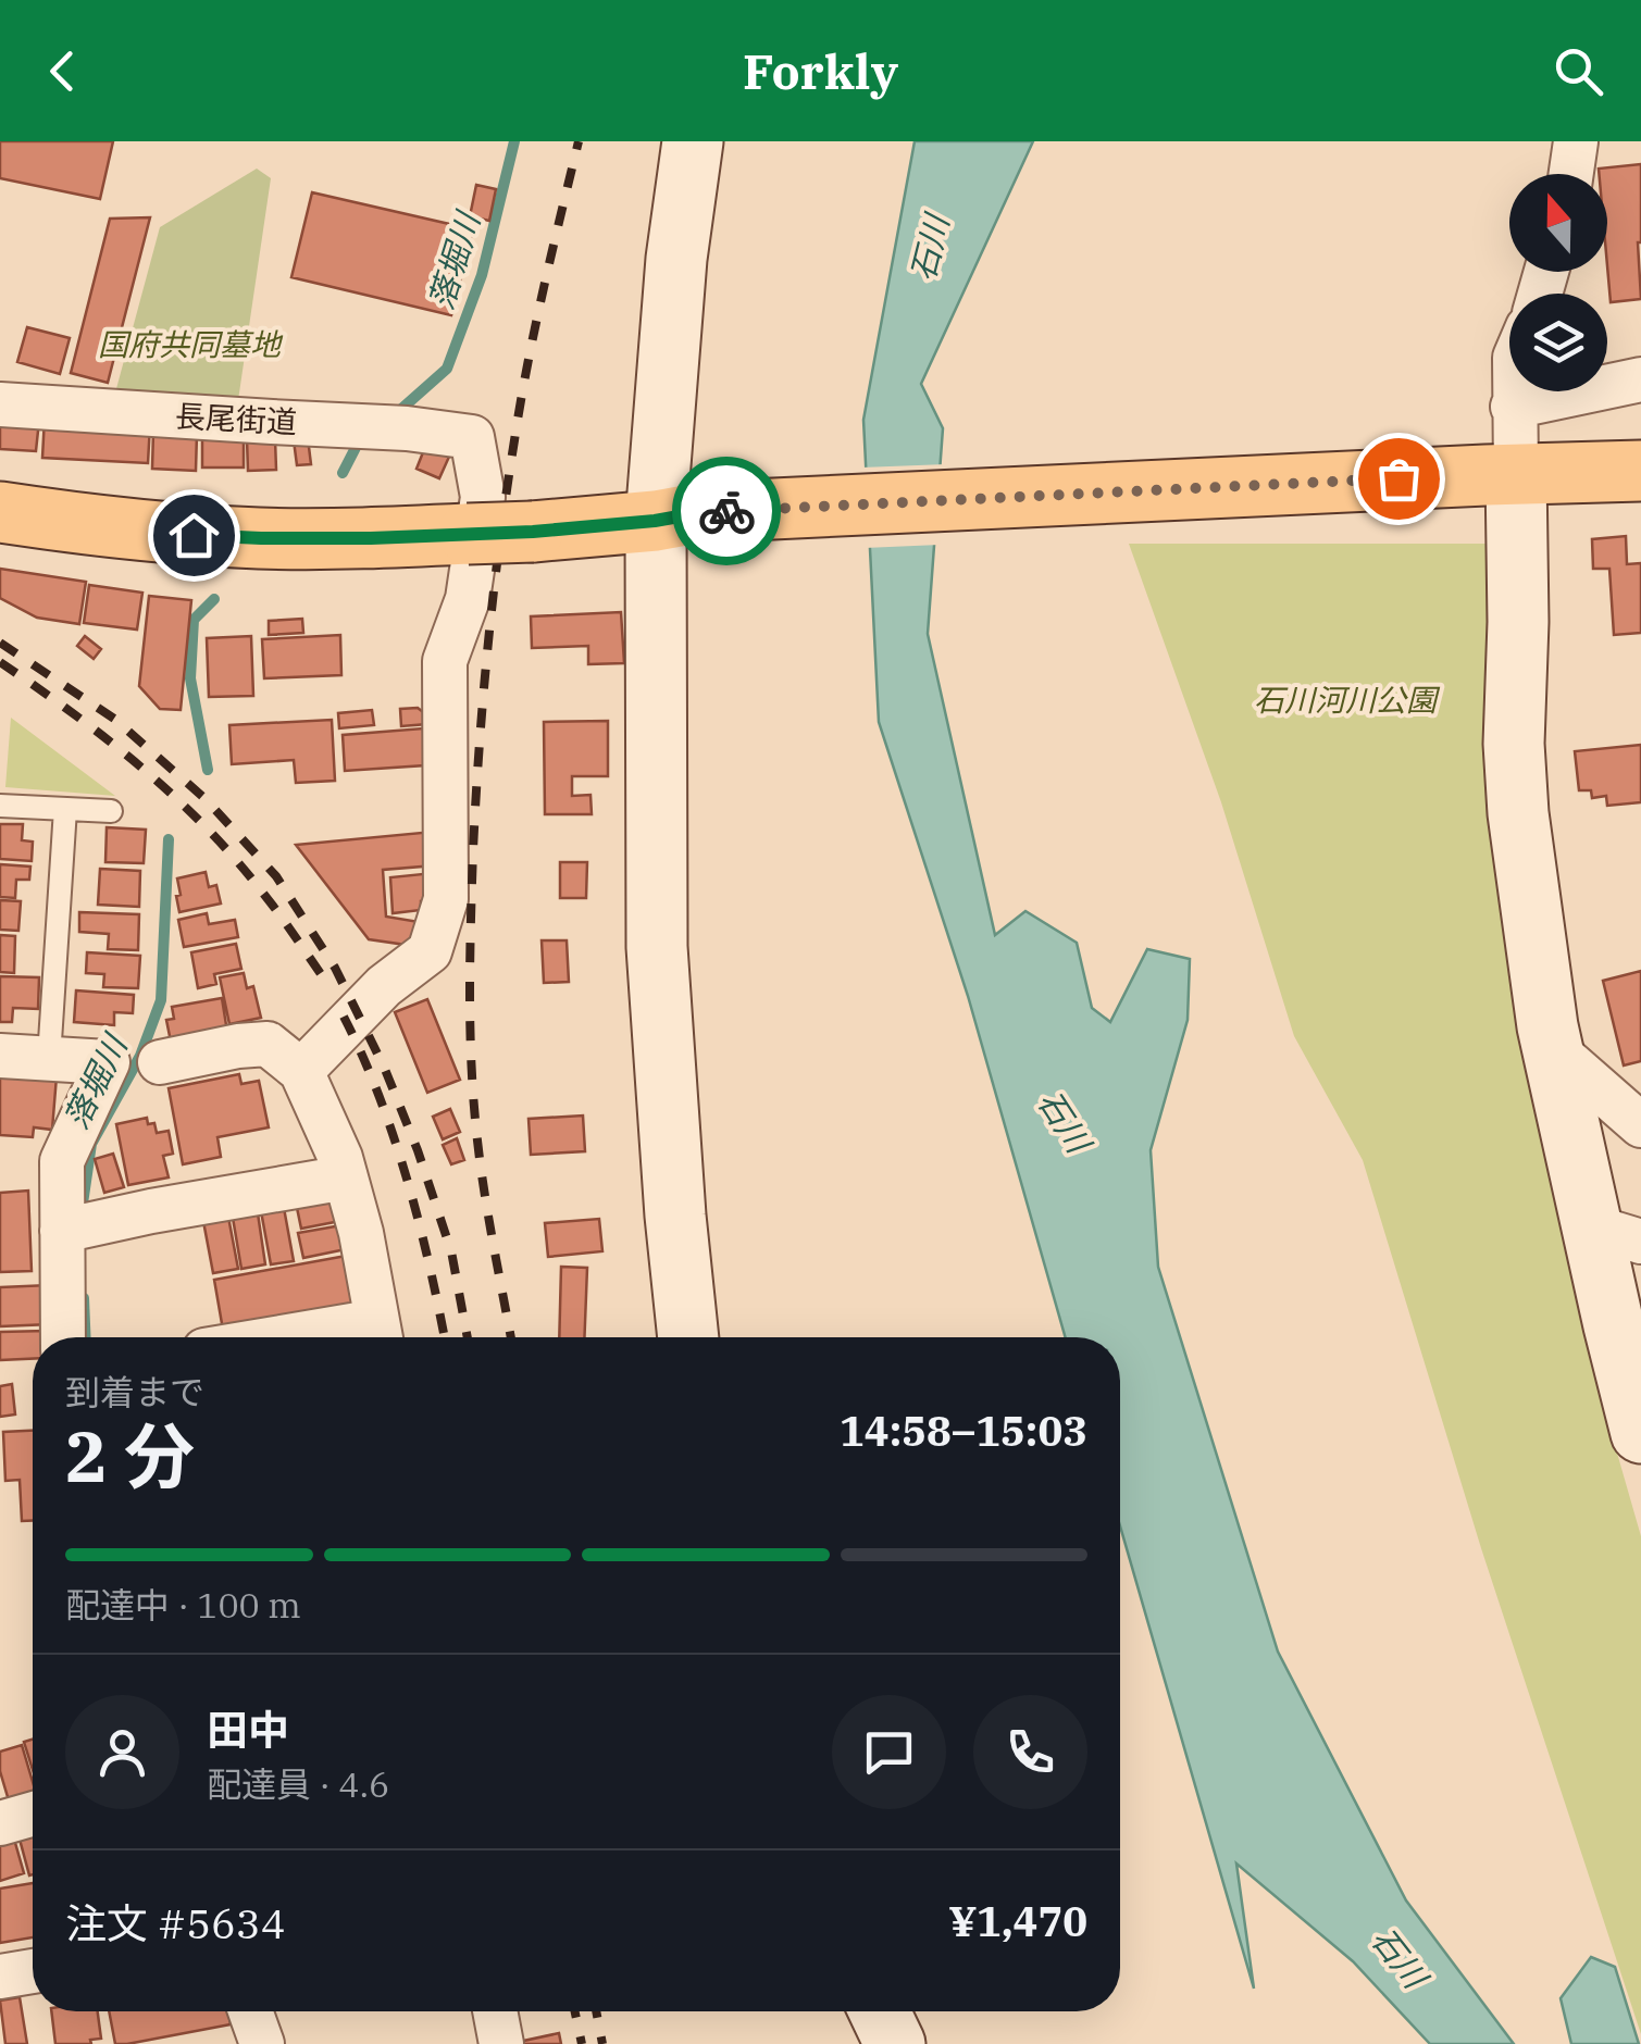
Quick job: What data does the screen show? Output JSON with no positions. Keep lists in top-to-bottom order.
{
  "streets": {
    "street": ["長尾街道"]
  },
  "water": ["石川", "落堀川"],
  "parks": ["国府共同墓地", "石川河川公園"],
  "north": "top",
  "page": {
    "header": "Forkly",
    "heading": ["2 分", "到着まで", "14:58–15:03"],
    "panel": [
      "田中",
      "配達員 · 4.6",
      "注文 #5634",
      "¥1,470"
    ],
    "bar": "配達中 · 100 m"
  }
}
